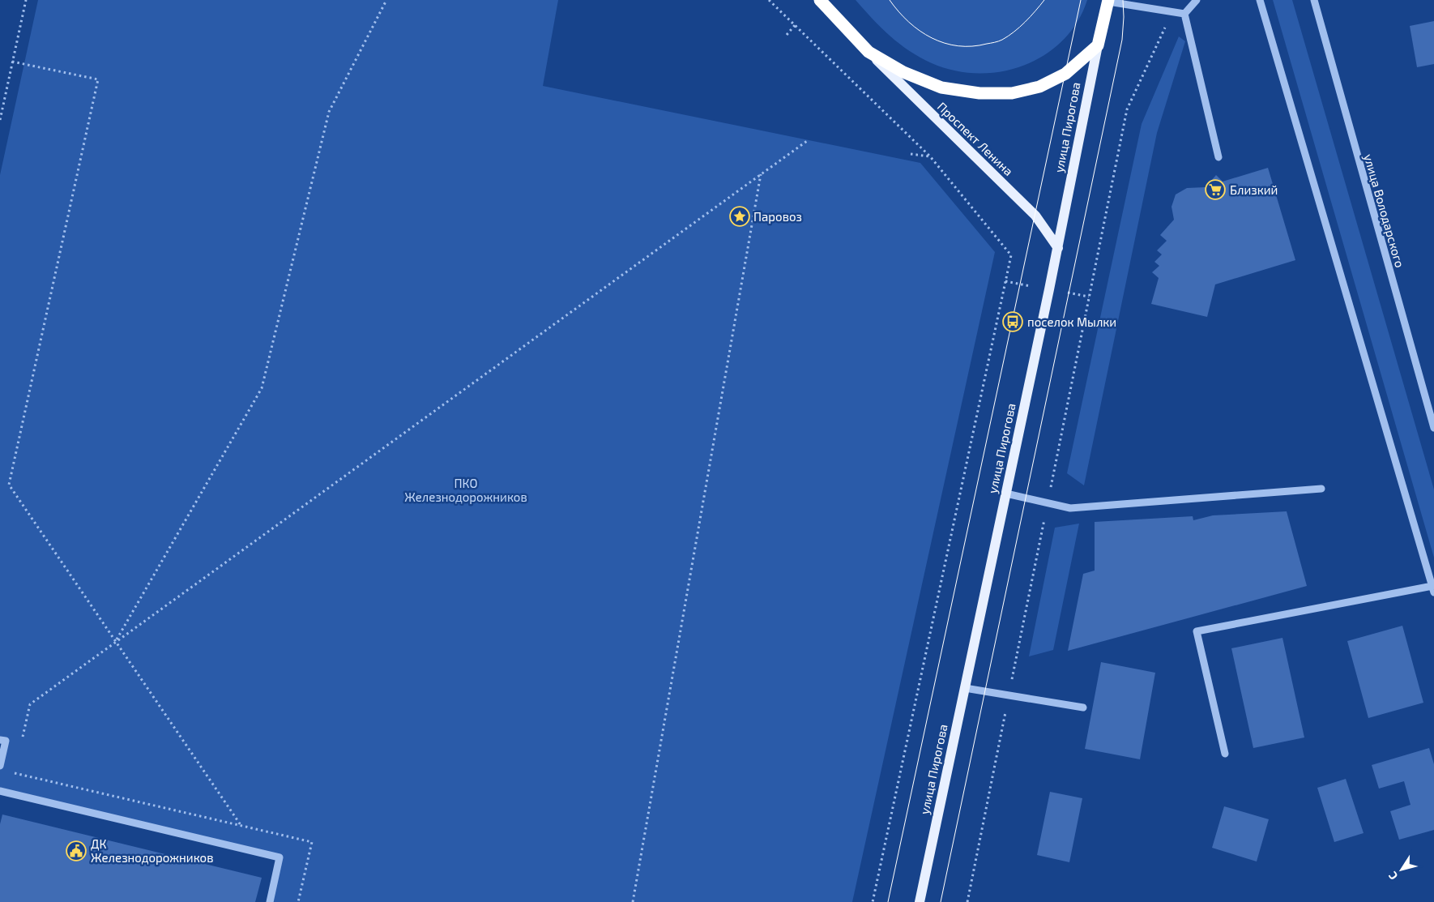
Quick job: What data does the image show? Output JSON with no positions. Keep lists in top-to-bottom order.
{
  "streets": {
    "highway": ["улица Пирогова"],
    "main road": ["Проспект Ленина"],
    "street": ["улица Володарского"]
  },
  "crossings": [
    ["улица Пирогова", "Проспект Ленина"]
  ],
  "parks": ["ПКО Железнодорожников"],
  "places": {
    "supermarket": ["Близкий"],
    "place": ["Паровоз"],
    "bus stop": ["поселок Мылки"],
    "public building": ["ДК Железнодорожников"]
  },
  "north": "bottom left"
}
